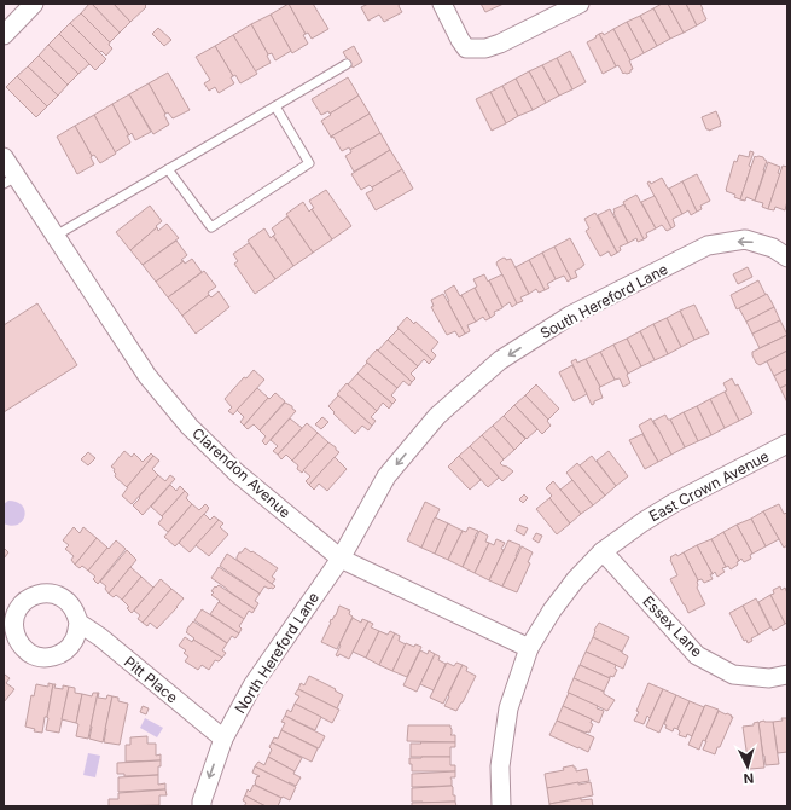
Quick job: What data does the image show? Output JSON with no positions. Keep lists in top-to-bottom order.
{
  "streets": {
    "street": [
      "South Hereford Lane",
      "Clarendon Avenue",
      "East Crown Avenue",
      "Essex Lane",
      "North Hereford Lane",
      "Pitt Place"
    ]
  },
  "crossings": [
    ["South Hereford Lane", "Clarendon Avenue"],
    ["South Hereford Lane", "North Hereford Lane"],
    ["Clarendon Avenue", "East Crown Avenue"],
    ["Clarendon Avenue", "North Hereford Lane"],
    ["East Crown Avenue", "Essex Lane"],
    ["North Hereford Lane", "Pitt Place"]
  ],
  "one_way": ["South Hereford Lane"],
  "north": "bottom"
}
